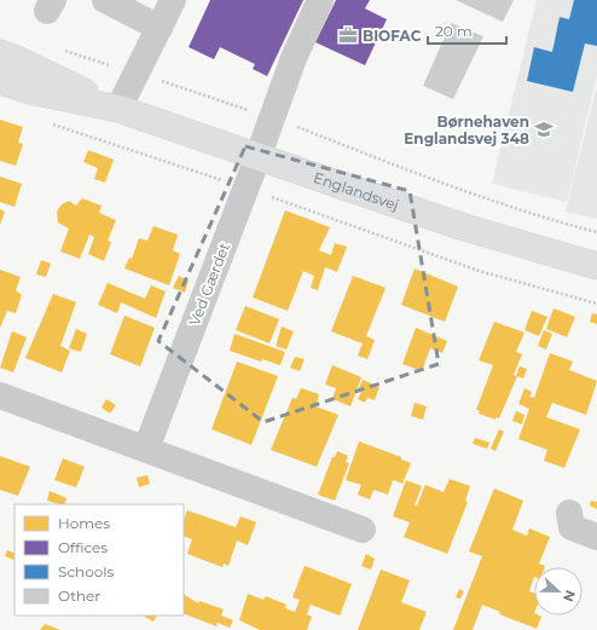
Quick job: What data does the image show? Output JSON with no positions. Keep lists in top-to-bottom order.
{
  "streets": {
    "main road": ["Englandsvej"],
    "street": ["Ved Gærdet"]
  },
  "crossings": [
    ["Englandsvej", "Ved Gærdet"]
  ],
  "places": {
    "office": ["BIOFAC"],
    "school or university": ["Børnehaven Englandsvej 348"]
  },
  "legend": [
    "Homes",
    "Offices",
    "Schools",
    "Other"
  ],
  "scale_bar": "20 m",
  "north": "right"
}
